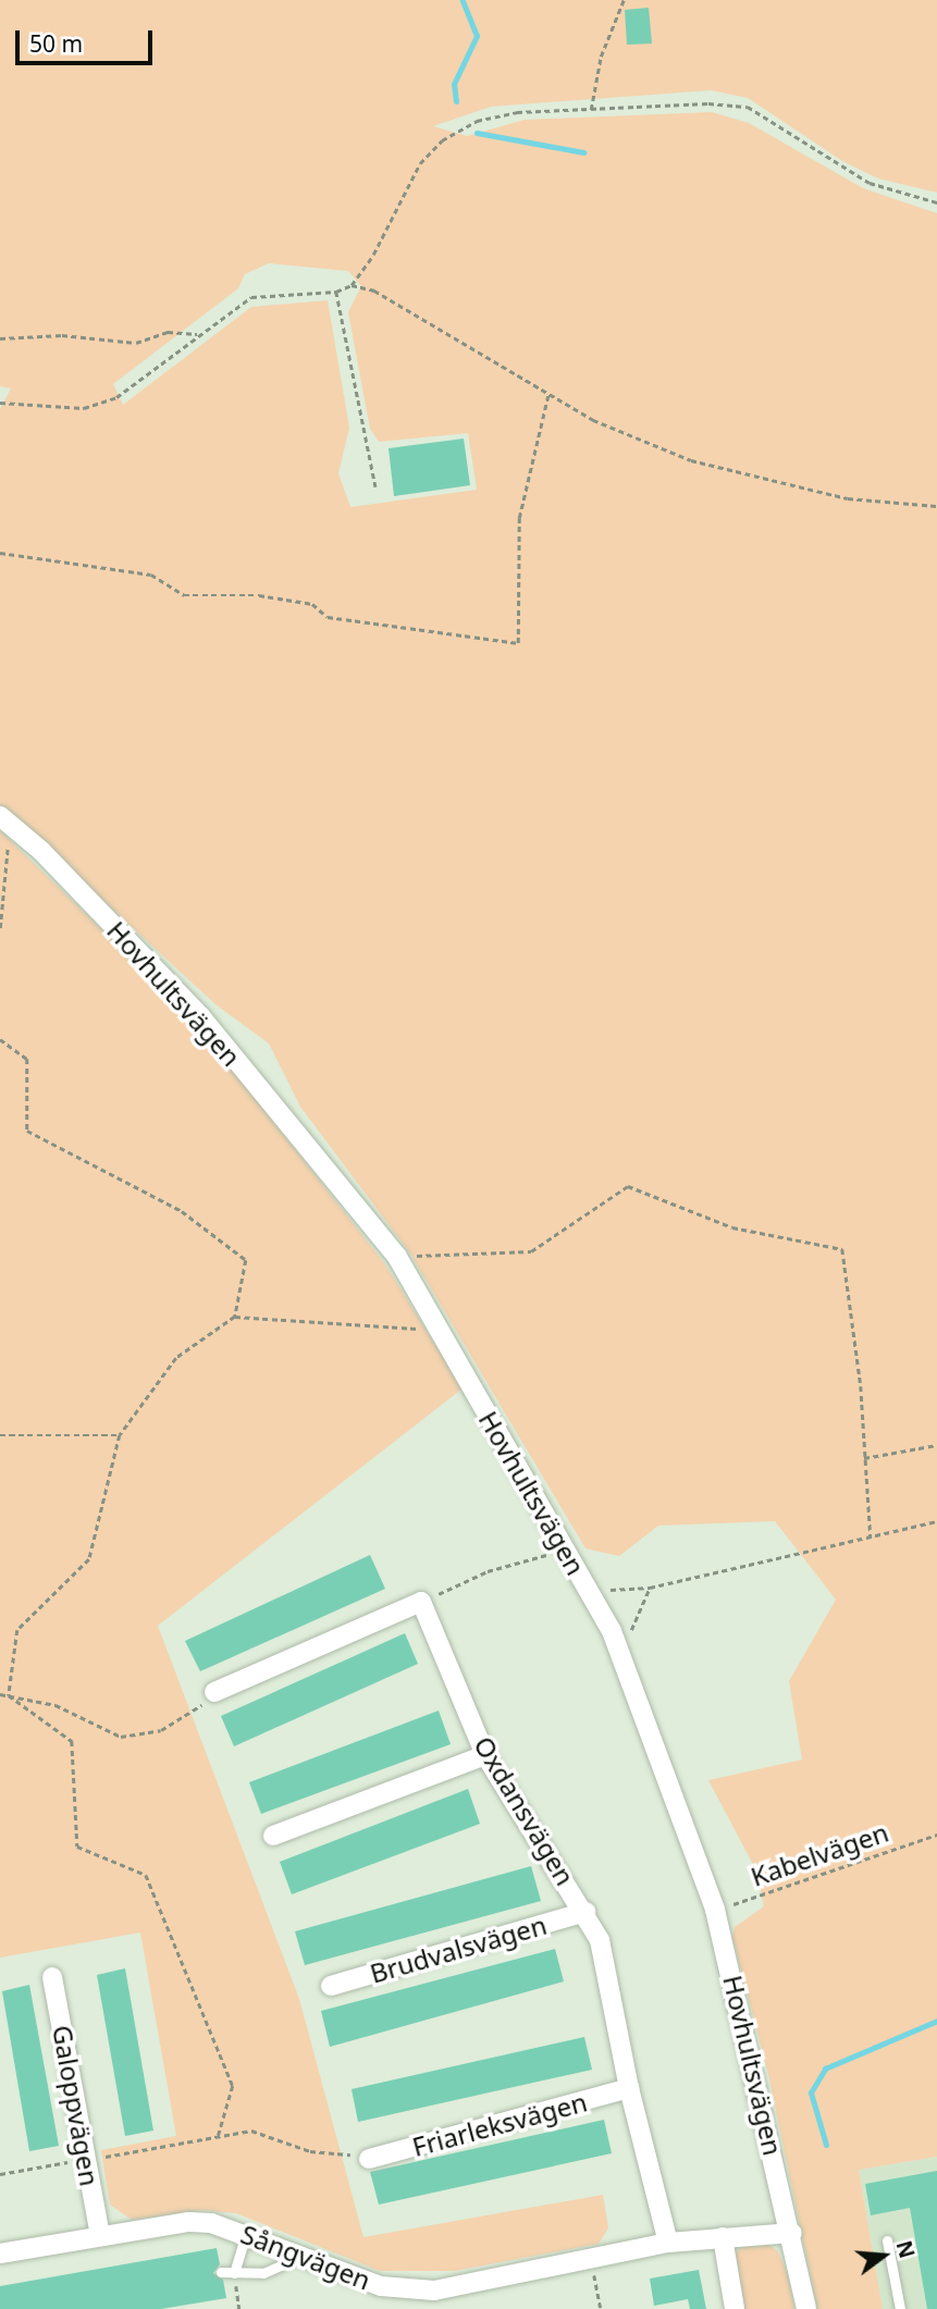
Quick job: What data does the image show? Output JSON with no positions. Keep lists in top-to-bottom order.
{
  "streets": {
    "street": [
      "Hovhultsvägen",
      "Oxdansvägen",
      "Brudvalsvägen",
      "Galoppvägen",
      "Friarleksvägen",
      "Sångvägen"
    ],
    "path": ["Kabelvägen"]
  },
  "crossings": [
    ["Hovhultsvägen", "Kabelvägen"],
    ["Hovhultsvägen", "Sångvägen"],
    ["Oxdansvägen", "Brudvalsvägen"],
    ["Oxdansvägen", "Friarleksvägen"],
    ["Oxdansvägen", "Sångvägen"],
    ["Galoppvägen", "Sångvägen"]
  ],
  "scale_bar": "50 m",
  "north": "right"
}
